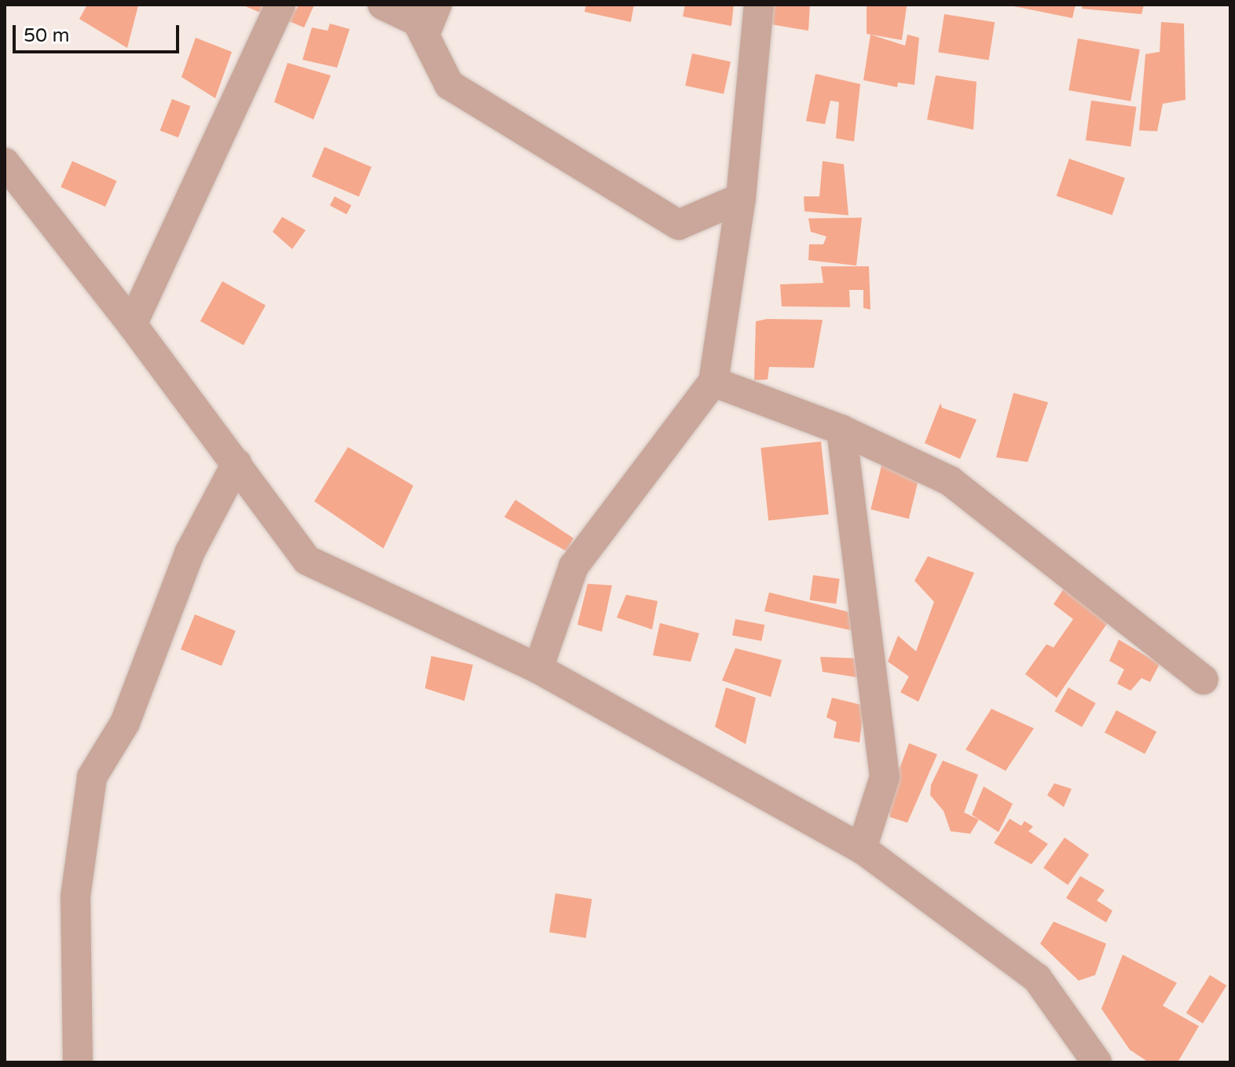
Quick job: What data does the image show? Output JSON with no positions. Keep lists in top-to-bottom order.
{
  "scale_bar": "50 m"
}
